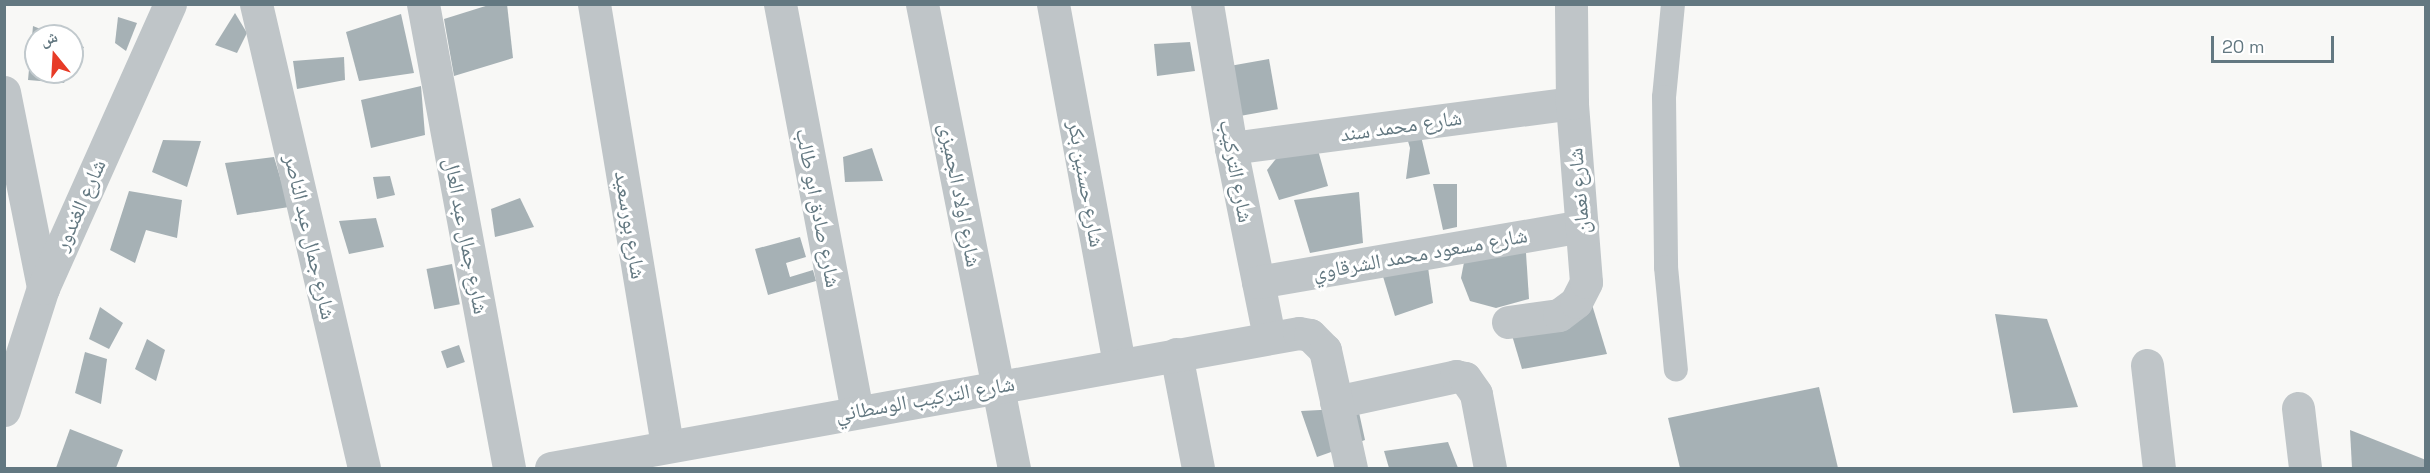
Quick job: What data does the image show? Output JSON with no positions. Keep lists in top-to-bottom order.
{
  "streets": {
    "street": [
      "شارع محمد سند",
      "شارع التركيب",
      "شارع حسنين بكر",
      "شارع نعمان",
      "شارع اولاد الجميزى",
      "شارع الغندور",
      "شارع صادق ابو طالب",
      "شارع بورسعيد",
      "شارع جمال عبد العال",
      "شارع جمال عبد الناصر",
      "شارع مسعود محمد الشرقاوي",
      "شارع التركيب الوسطاني"
    ]
  },
  "crossings": [
    ["شارع محمد سند", "شارع التركيب"],
    ["شارع محمد سند", "شارع نعمان"],
    ["شارع التركيب", "شارع مسعود محمد الشرقاوي"],
    ["شارع التركيب", "شارع التركيب الوسطاني"],
    ["شارع حسنين بكر", "شارع التركيب الوسطاني"],
    ["شارع نعمان", "شارع مسعود محمد الشرقاوي"],
    ["شارع اولاد الجميزى", "شارع التركيب الوسطاني"],
    ["شارع صادق ابو طالب", "شارع التركيب الوسطاني"],
    ["شارع بورسعيد", "شارع التركيب الوسطاني"]
  ],
  "scale_bar": "20 m",
  "north": "top"
}
